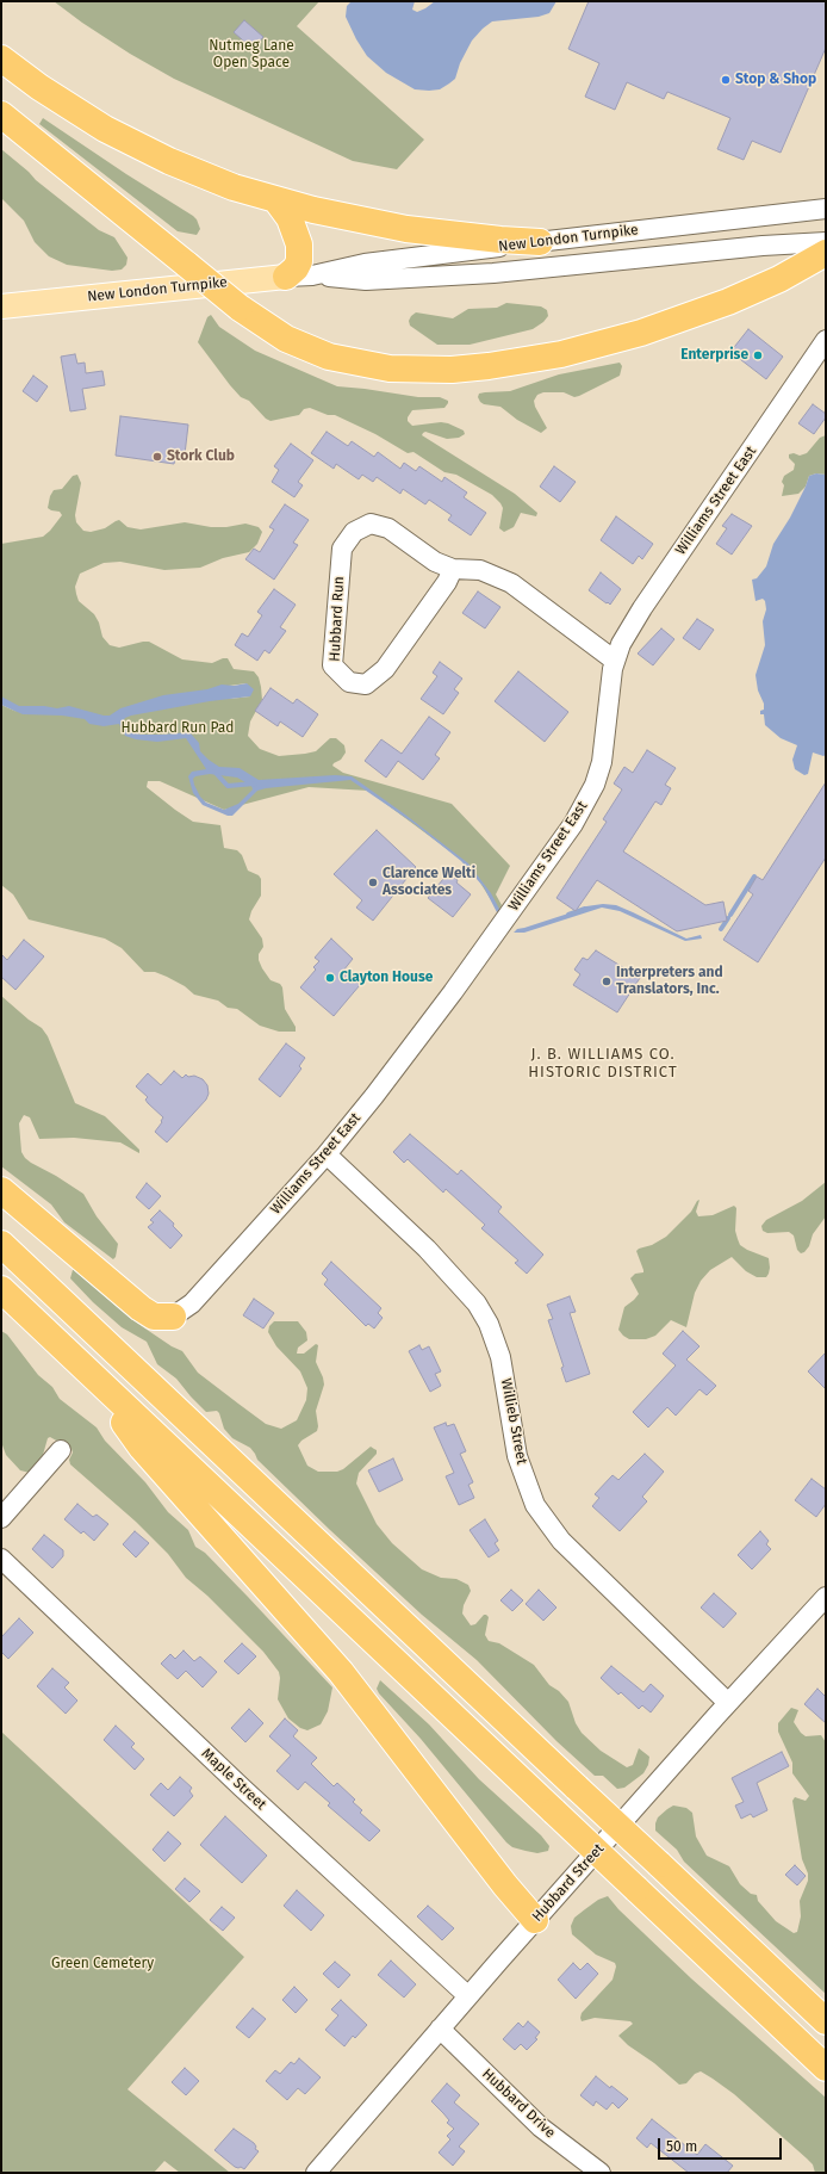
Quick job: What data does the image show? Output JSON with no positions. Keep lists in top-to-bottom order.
{
  "streets": {
    "main road": ["New London Turnpike"],
    "street": [
      "Williams Street East",
      "Hubbard Run",
      "Willieb Street",
      "Maple Street",
      "Hubbard Street",
      "Hubbard Drive"
    ]
  },
  "crossings": [
    ["Williams Street East", "Hubbard Run"],
    ["Williams Street East", "Willieb Street"],
    ["Willieb Street", "Hubbard Street"],
    ["Maple Street", "Hubbard Street"],
    ["Hubbard Street", "Hubbard Drive"]
  ],
  "districts": ["J. B. WILLIAMS CO. HISTORIC DISTRICT"],
  "parks": ["Nutmeg Lane Open Space", "Hubbard Run Pad", "Green Cemetery"],
  "places": [
    "Stop & Shop",
    "Enterprise",
    "Stork Club",
    "Clarence Welti Associates",
    "Clayton House",
    "Interpreters and Translators, Inc."
  ],
  "scale_bar": "50 m"
}
